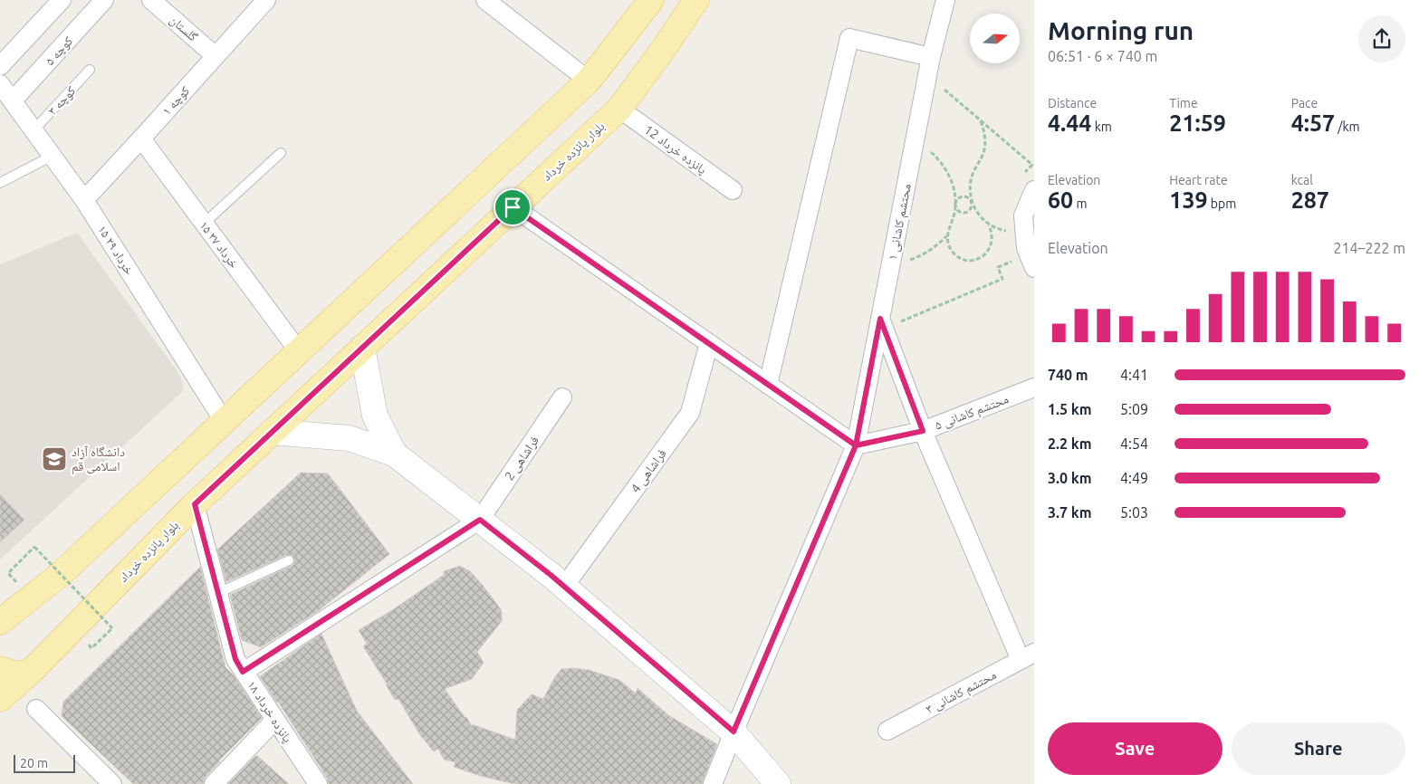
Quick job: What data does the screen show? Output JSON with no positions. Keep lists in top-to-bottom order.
{
  "streets": {
    "main road": ["بلوار پانزده خرداد"],
    "street": [
      "گلستان",
      "کوچه ۵",
      "کوچه ۱",
      "پانزده خرداد 12",
      "محتشم کاشانی ۱",
      "۱۵ خرداد ۲۷",
      "۱۵ خرداد ۲۹",
      "محتشم کاشانی ۵",
      "فراشاهی 2",
      "فراشاهی 4",
      "محتشم کاشانی ۳",
      "پانزده خرداد ۱۸"
    ],
    "lane": ["کوچه ۳"]
  },
  "crossings": [
    ["گلستان", "کوچه ۱"],
    ["کوچه ۵", "۱۵ خرداد ۲۹"],
    ["کوچه ۳", "۱۵ خرداد ۲۹"],
    ["کوچه ۱", "۱۵ خرداد ۲۷"],
    ["کوچه ۱", "۱۵ خرداد ۲۹"],
    ["پانزده خرداد 12", "بلوار پانزده خرداد"],
    ["بلوار پانزده خرداد", "پانزده خرداد ۱۸"],
    ["محتشم کاشانی ۱", "محتشم کاشانی ۵"]
  ],
  "places": {
    "school or university": ["دانشگاه آزاد اسلامی قم"]
  },
  "scale_bar": "20 m",
  "north": "right",
  "page": {
    "heading": ["Morning run", "06:51 · 6 × 740 m"],
    "stats": [
      ["Distance", "4.44 km"],
      ["Time", "21:59"],
      ["Pace", "4:57 /km"],
      ["Elevation", "60 m"],
      ["Heart rate", "139 bpm"],
      ["kcal", "287"]
    ],
    "chart": ["Elevation", "214–222 m"],
    "list": [
      {
        "name": "740 m",
        "note": "4:41"
      },
      {
        "name": "1.5 km",
        "note": "5:09"
      },
      {
        "name": "2.2 km",
        "note": "4:54"
      },
      {
        "name": "3.0 km",
        "note": "4:49"
      },
      {
        "name": "3.7 km",
        "note": "5:03"
      }
    ],
    "buttons": ["Save", "Share"],
    "scale": "20 m"
  }
}
